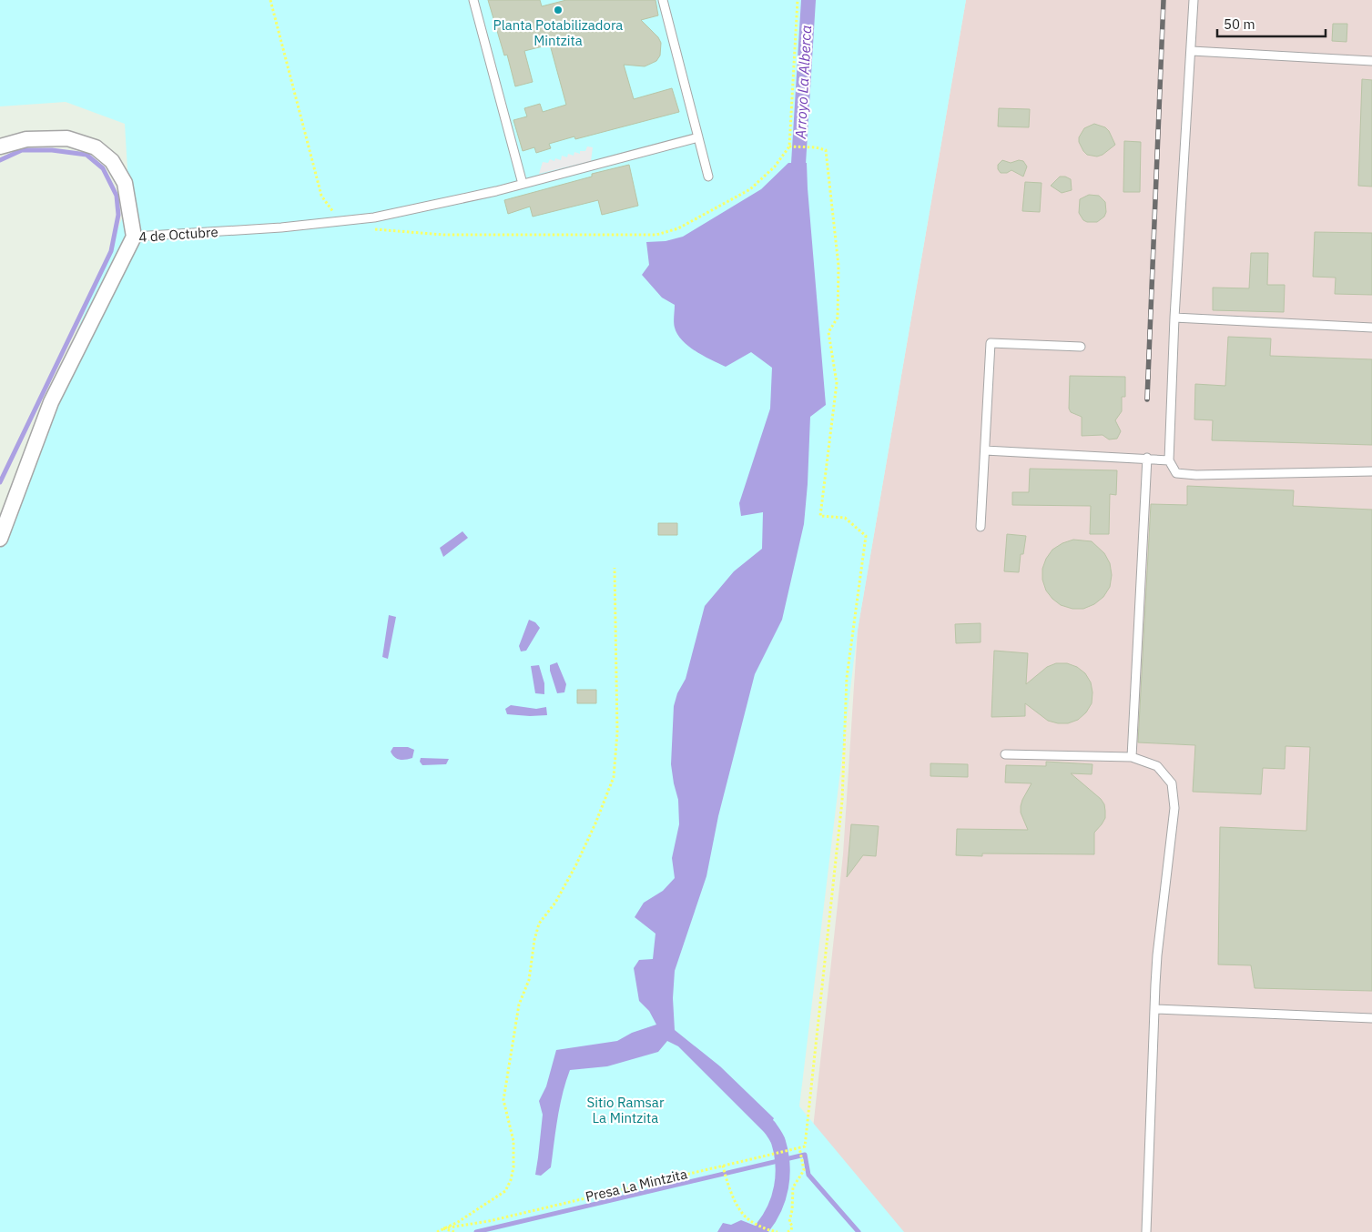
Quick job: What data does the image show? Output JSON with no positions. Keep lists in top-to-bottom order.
{
  "streets": {
    "street": ["4 de Octubre"],
    "path": ["Presa La Mintzita"]
  },
  "water": ["Arroyo La Alberca"],
  "parks": ["Sitio Ramsar La Mintzita"],
  "places": ["Planta Potabilizadora Mintzita"],
  "scale_bar": "50 m"
}
